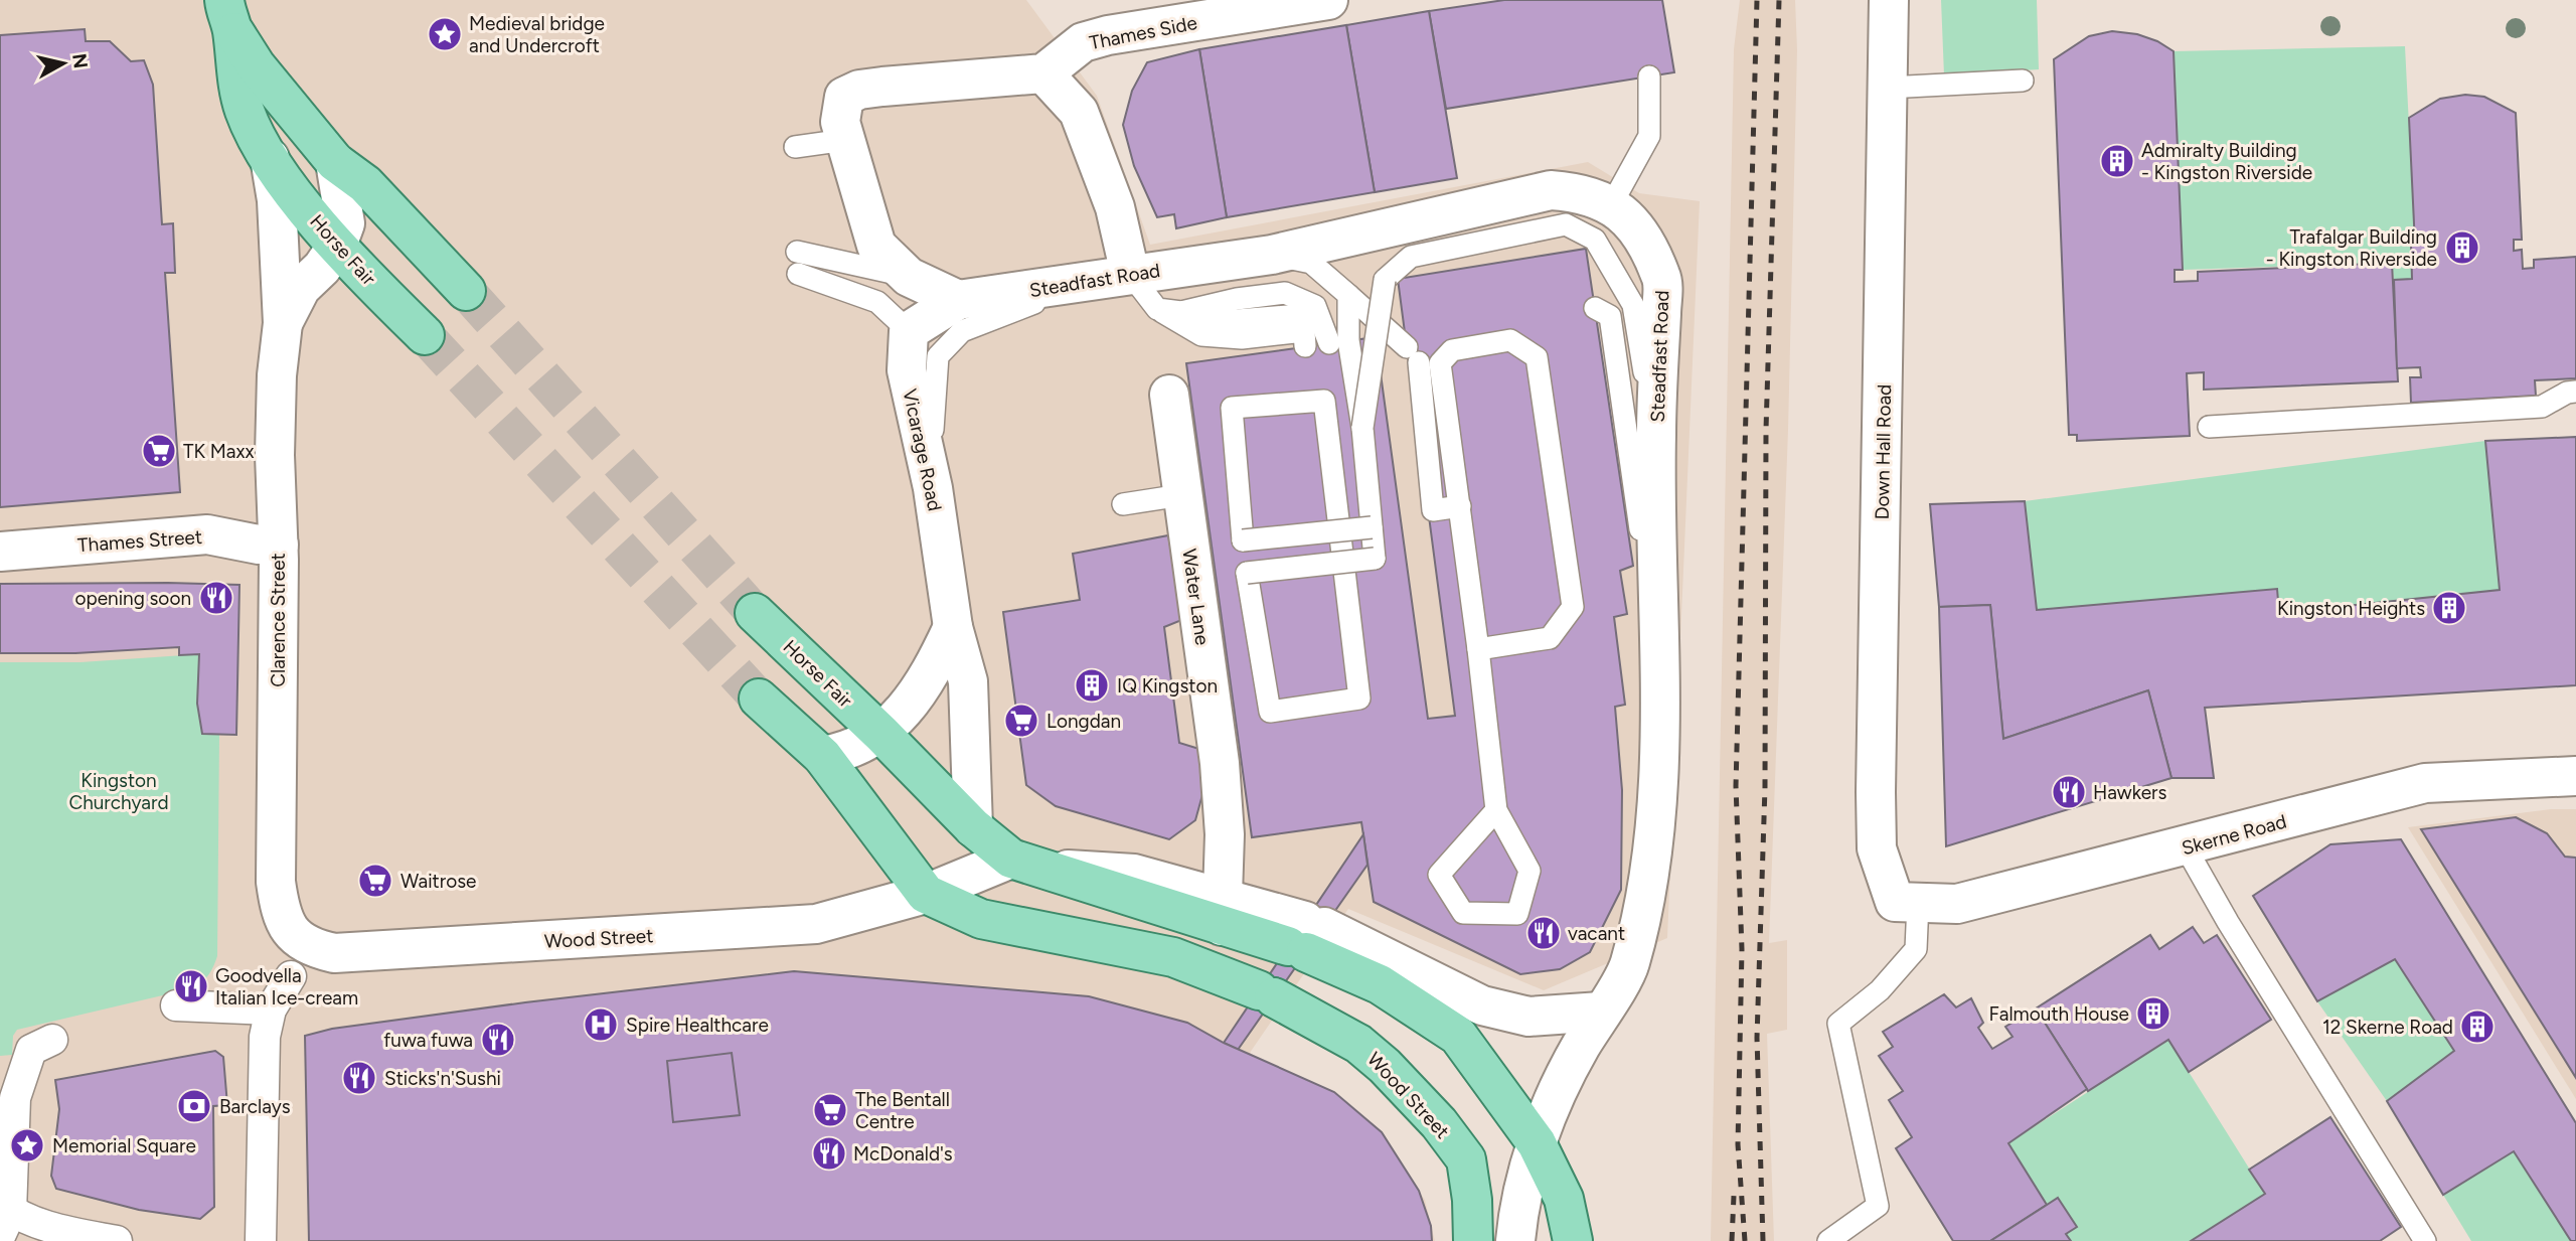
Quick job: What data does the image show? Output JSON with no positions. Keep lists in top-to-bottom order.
{
  "streets": {
    "main road": ["Horse Fair", "Wood Street"],
    "street": [
      "Thames Side",
      "Steadfast Road",
      "Vicarage Road",
      "Down Hall Road",
      "Thames Street",
      "Water Lane",
      "Clarence Street",
      "Skerne Road"
    ]
  },
  "crossings": [
    ["Horse Fair", "Vicarage Road"],
    ["Horse Fair", "Clarence Street"],
    ["Horse Fair", "Wood Street"],
    ["Down Hall Road", "Skerne Road"],
    ["Thames Street", "Clarence Street"],
    ["Clarence Street", "Wood Street"]
  ],
  "parks": ["Kingston Churchyard"],
  "places": {
    "place": ["Medieval bridge and Undercroft", "Memorial Square"],
    "building": [
      "Admiralty Building - Kingston Riverside",
      "Trafalgar Building - Kingston Riverside",
      "Kingston Heights",
      "IQ Kingston",
      "Falmouth House",
      "12 Skerne Road"
    ],
    "supermarket": [
      "TK Maxx",
      "Longdan",
      "Waitrose",
      "The Bentall Centre"
    ],
    "restaurant": [
      "opening soon",
      "Hawkers",
      "vacant",
      "Goodvella Italian Ice-cream",
      "fuwa fuwa",
      "Sticks'n'Sushi",
      "McDonald's"
    ],
    "hospital": ["Spire Healthcare"],
    "bank": ["Barclays"]
  },
  "north": "right"
}
